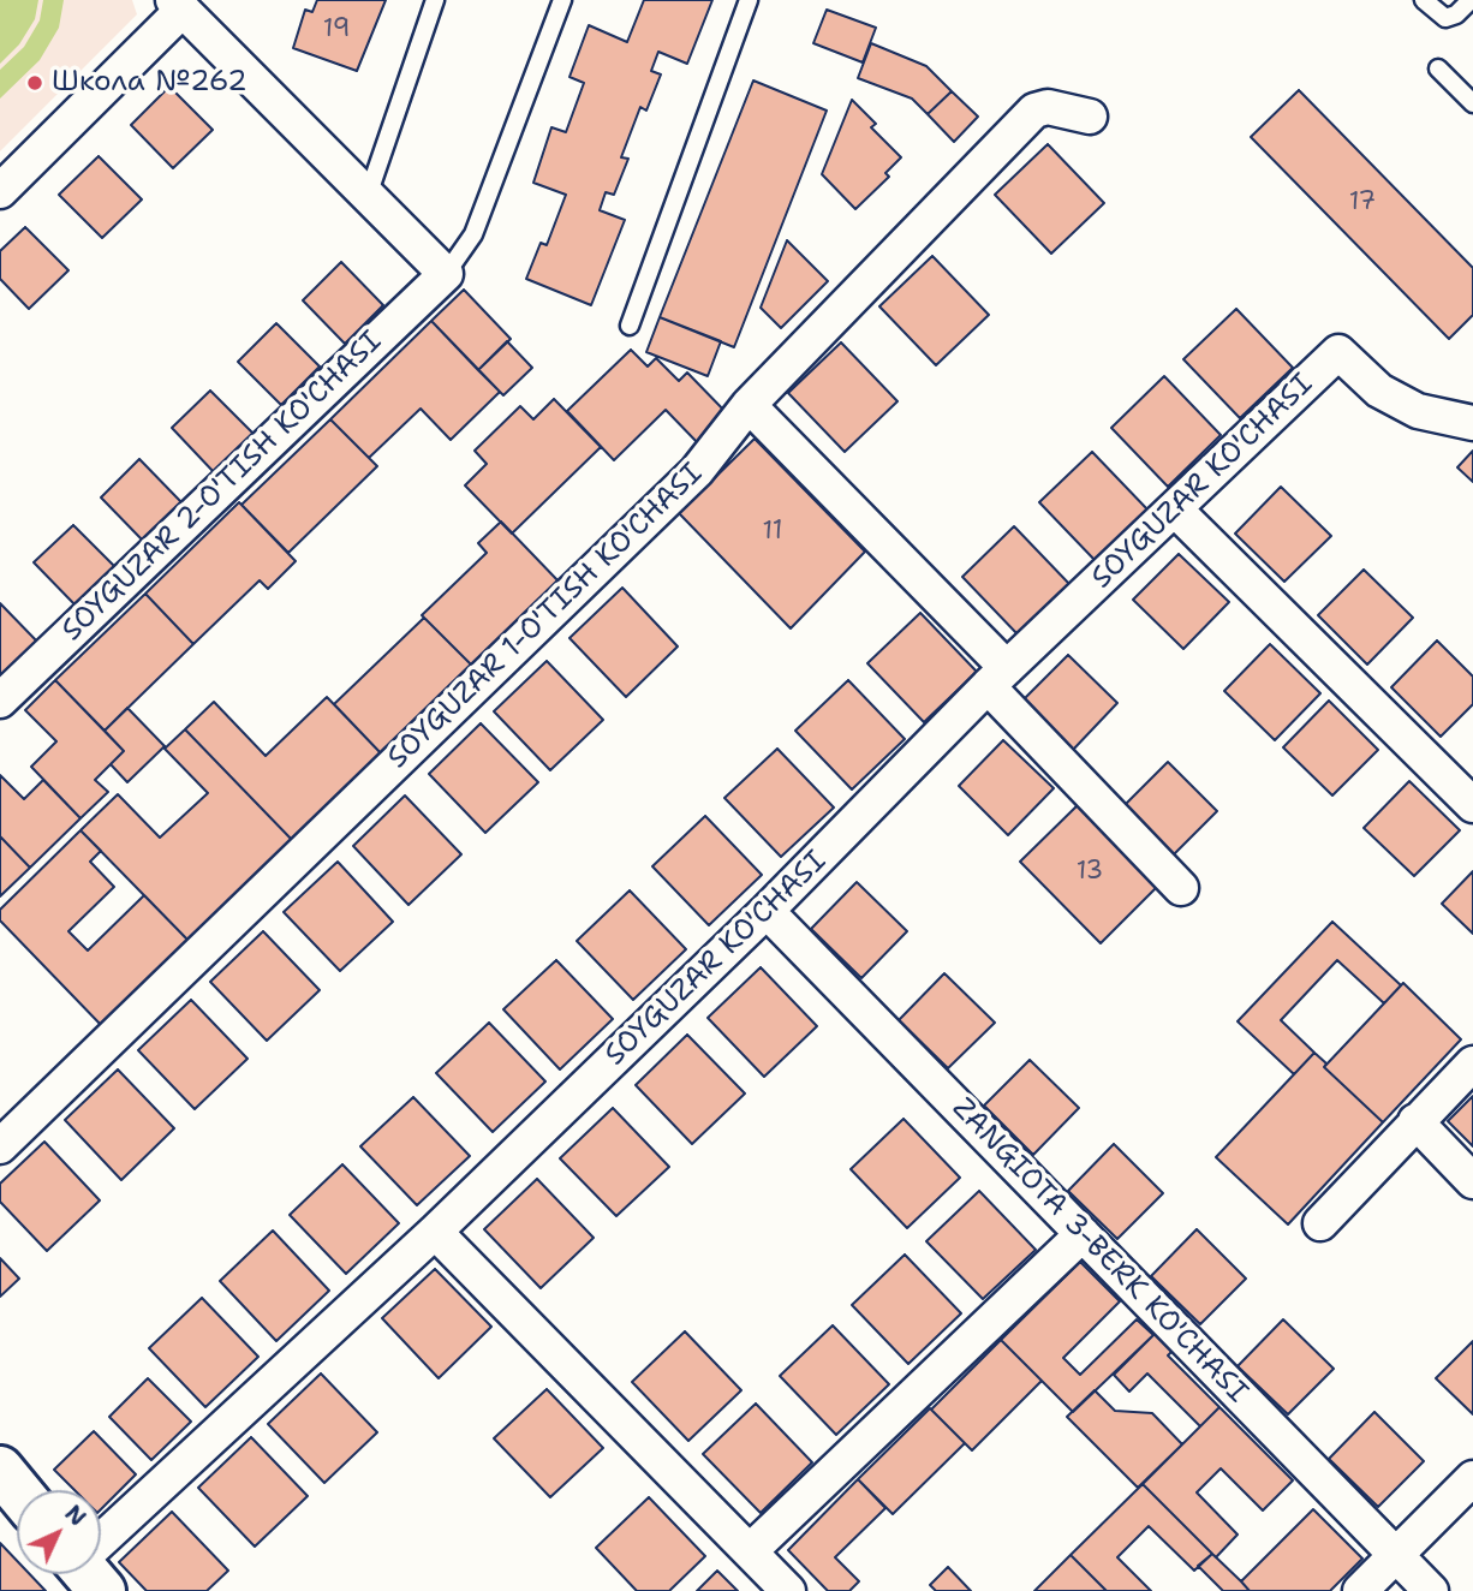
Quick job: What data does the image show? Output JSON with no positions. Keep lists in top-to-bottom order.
{
  "streets": {
    "street": [
      "SOYGUZAR KO'CHASI",
      "SOYGUZAR 2-O'TISH KO'CHASI",
      "SOYGUZAR 1-O'TISH KO'CHASI",
      "ZANGIOTA 3-BERK KO'CHASI"
    ]
  },
  "crossings": [
    ["SOYGUZAR KO'CHASI", "ZANGIOTA 3-BERK KO'CHASI"]
  ],
  "places": ["Школа №262"],
  "house_numbers": [
    "19",
    "17",
    "11",
    "13"
  ],
  "north": "top right"
}
